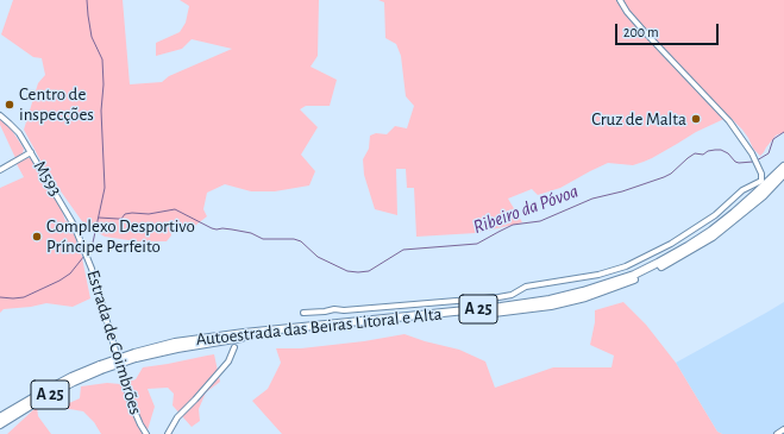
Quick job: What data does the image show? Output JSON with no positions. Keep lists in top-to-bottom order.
{
  "streets": {
    "highway": ["A 25", "Autoestrada das Beiras Litoral e Alta"],
    "street": ["M593", "Estrada de Coimbrões"]
  },
  "crossings": [
    ["M593", "Estrada de Coimbrões"]
  ],
  "water": ["Ribeiro da Póvoa"],
  "places": ["Centro de inspecções", "Cruz de Malta", "Complexo Desportivo Príncipe Perfeito"],
  "scale_bar": "200 m"
}
